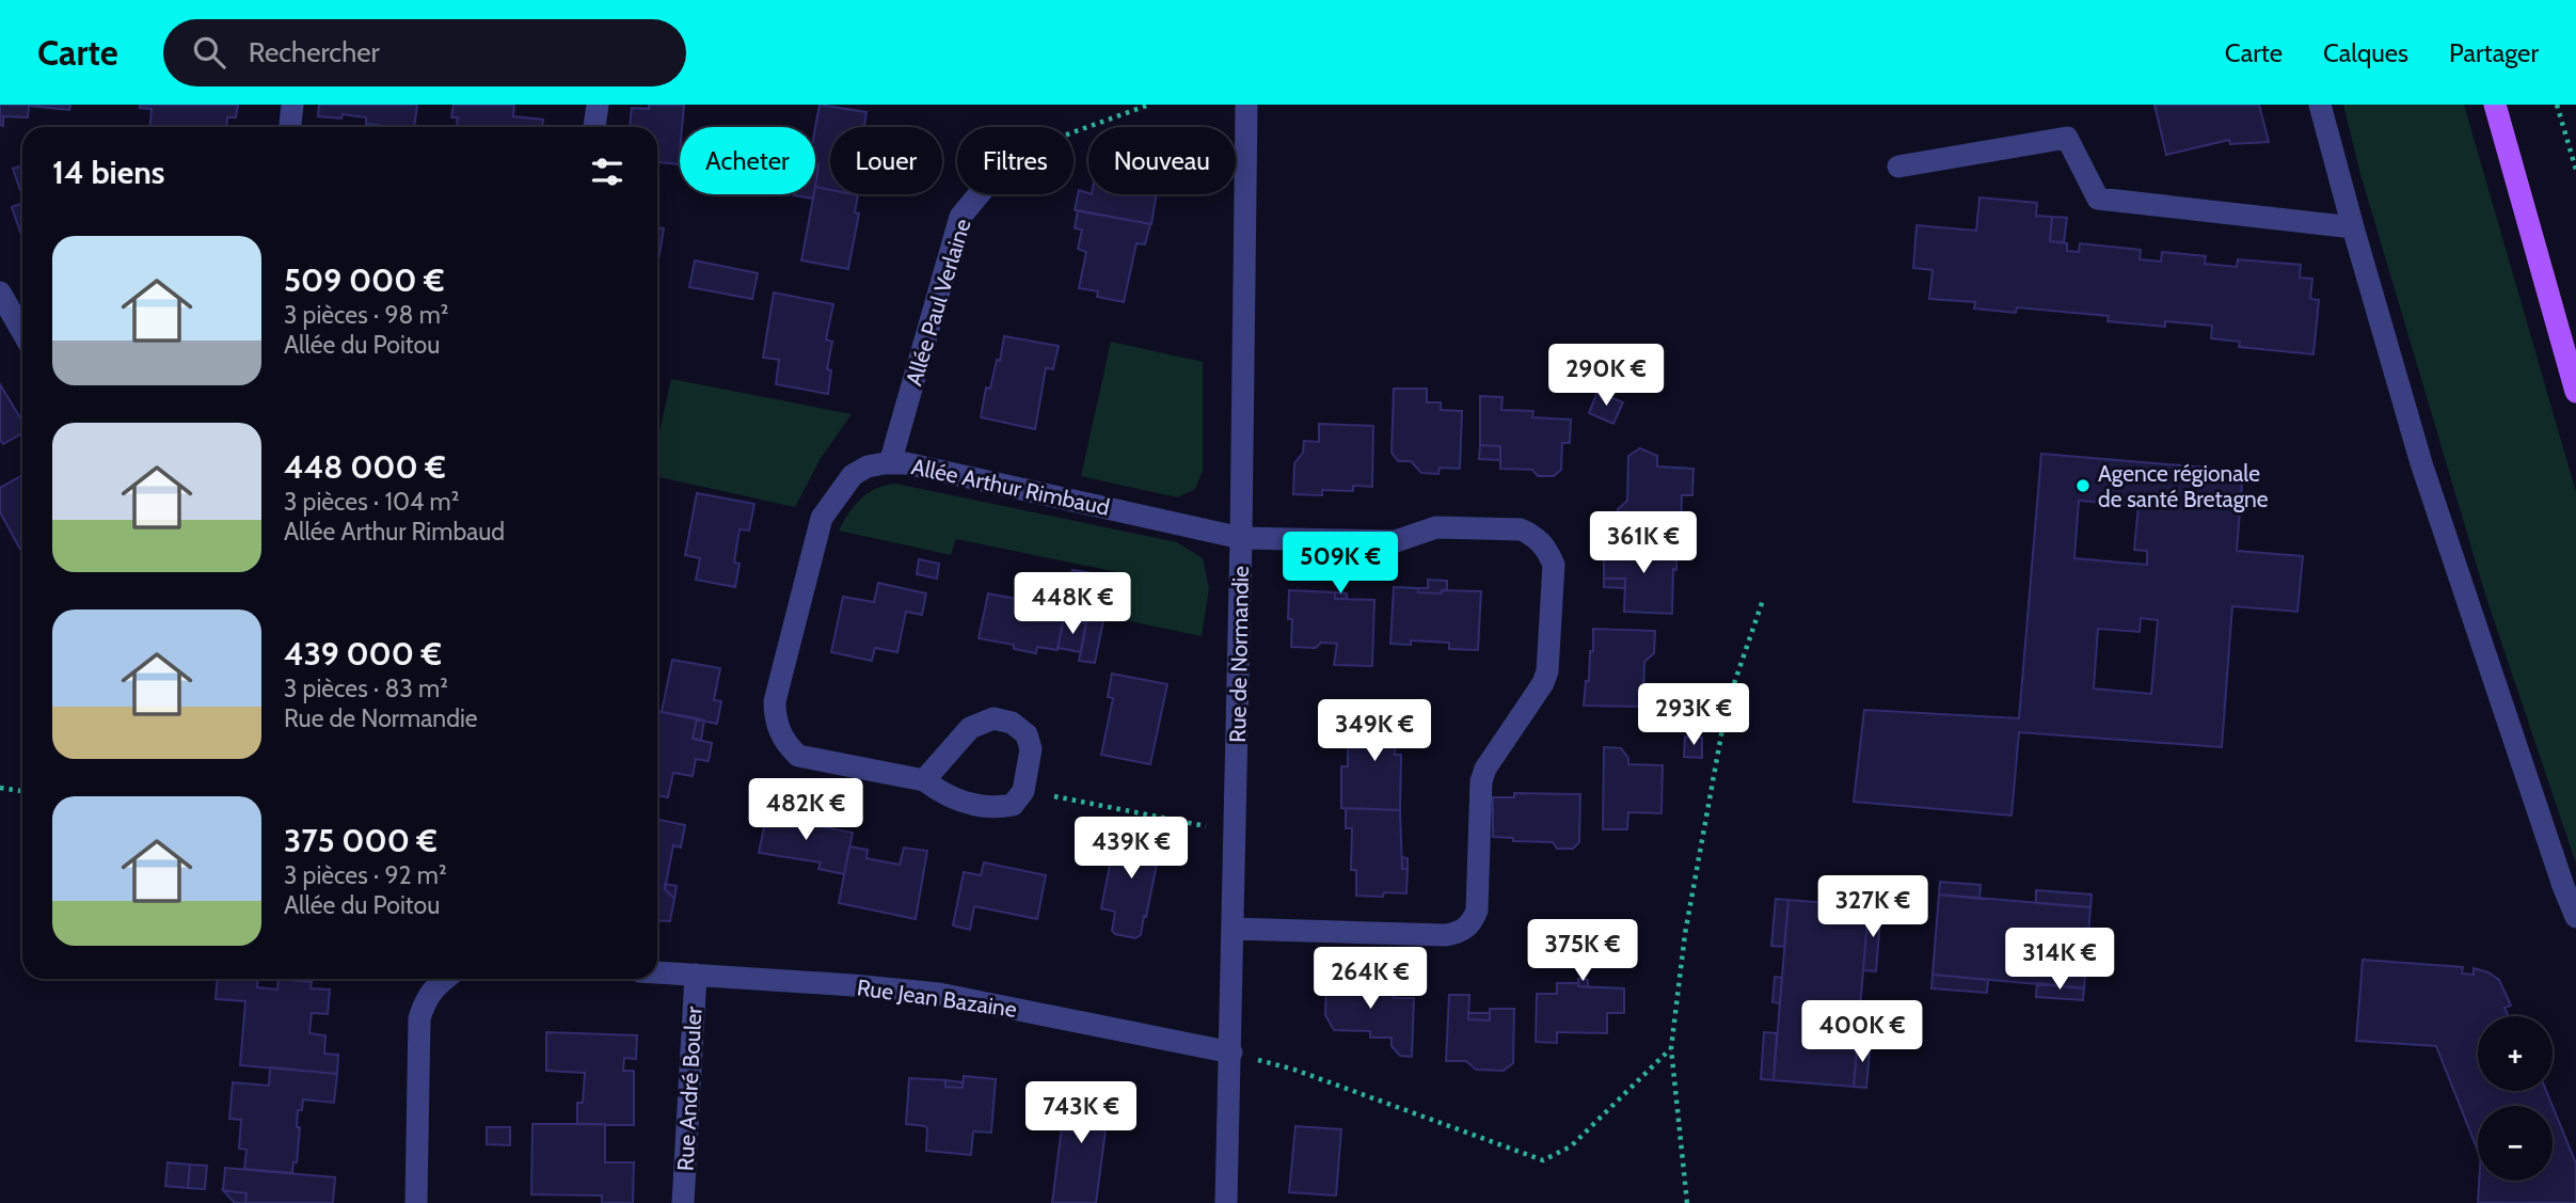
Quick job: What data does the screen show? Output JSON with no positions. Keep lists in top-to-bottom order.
{
  "streets": {
    "street": [
      "Allée Paul Verlaine",
      "Allée Arthur Rimbaud",
      "Rue de Normandie",
      "Rue Jean Bazaine",
      "Rue André Bouler"
    ]
  },
  "crossings": [
    ["Allée Paul Verlaine", "Allée Arthur Rimbaud"],
    ["Allée Arthur Rimbaud", "Rue de Normandie"],
    ["Rue de Normandie", "Rue Jean Bazaine"],
    ["Rue Jean Bazaine", "Rue André Bouler"]
  ],
  "places": ["Agence régionale de santé Bretagne"],
  "page": {
    "header": "Carte",
    "search": "Rechercher",
    "nav": ["Carte", "Calques", "Partager"],
    "chip": [
      "Acheter",
      "Louer",
      "Filtres",
      "Nouveau"
    ],
    "heading": "14 biens",
    "list": [
      {
        "name": "509 000 €",
        "note": "3 pièces · 98 m² · Allée du Poitou"
      },
      {
        "name": "448 000 €",
        "note": "3 pièces · 104 m² · Allée Arthur Rimbaud"
      },
      {
        "name": "439 000 €",
        "note": "3 pièces · 83 m² · Rue de Normandie"
      },
      {
        "name": "375 000 €",
        "note": "3 pièces · 92 m² · Allée du Poitou"
      }
    ],
    "price": [
      "290K €",
      "361K €",
      "509K €",
      "448K €",
      "293K €",
      "349K €",
      "482K €",
      "439K €",
      "327K €",
      "375K €",
      "314K €",
      "264K €",
      "400K €",
      "743K €"
    ],
    "map_buttons": ["+", "−"]
  }
}
